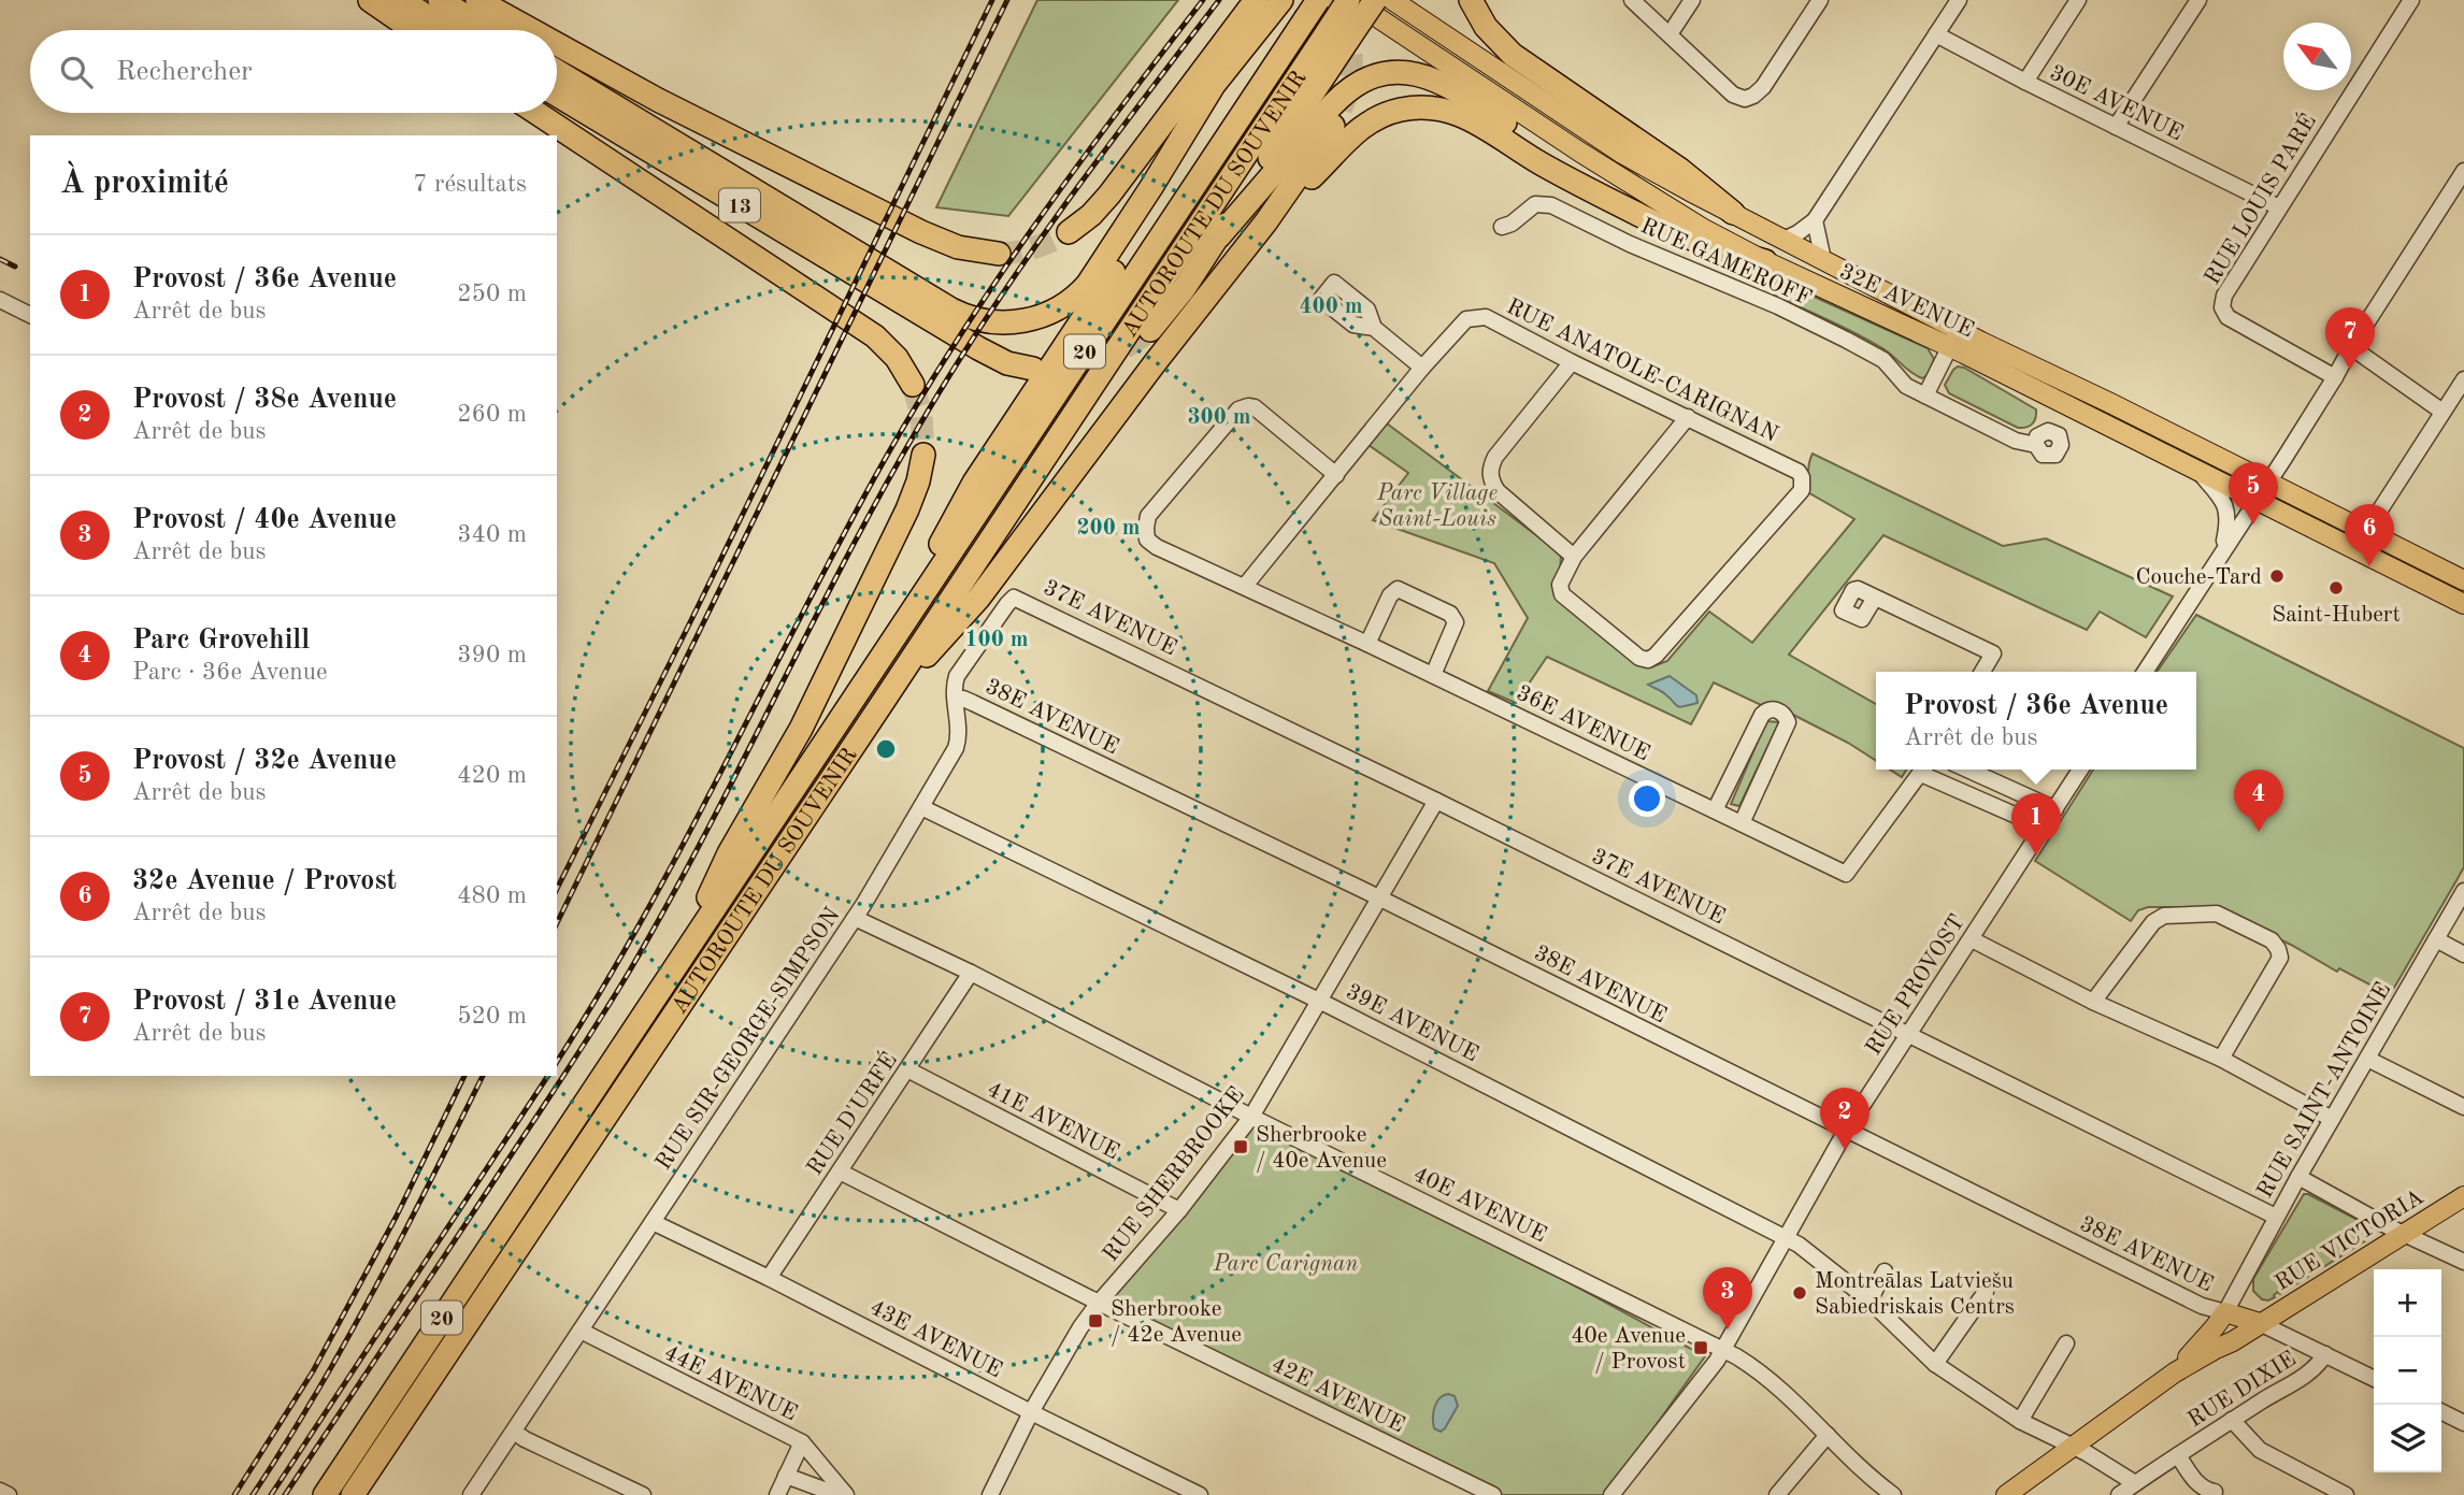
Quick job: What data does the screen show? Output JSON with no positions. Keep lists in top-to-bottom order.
{
  "streets": {
    "highway": ["AUTOROUTE DU SOUVENIR", "13", "20"],
    "main road": ["32E AVENUE", "RUE VICTORIA"],
    "street": [
      "30E AVENUE",
      "RUE LOUIS PARÉ",
      "RUE GAMEROFF",
      "RUE ANATOLE-CARIGNAN",
      "37E AVENUE",
      "38E AVENUE",
      "36E AVENUE",
      "RUE PROVOST",
      "39E AVENUE",
      "RUE SIR-GEORGE-SIMPSON",
      "RUE SAINT-ANTOINE",
      "RUE D'URFÉ",
      "41E AVENUE",
      "RUE SHERBROOKE",
      "40E AVENUE",
      "43E AVENUE",
      "44E AVENUE",
      "RUE DIXIE",
      "42E AVENUE"
    ]
  },
  "crossings": [
    ["30E AVENUE", "RUE LOUIS PARÉ"],
    ["AUTOROUTE DU SOUVENIR", "32E AVENUE"],
    ["RUE ANATOLE-CARIGNAN", "36E AVENUE"],
    ["37E AVENUE", "RUE PROVOST"],
    ["37E AVENUE", "RUE SIR-GEORGE-SIMPSON"],
    ["37E AVENUE", "RUE SAINT-ANTOINE"],
    ["37E AVENUE", "RUE SHERBROOKE"],
    ["38E AVENUE", "RUE PROVOST"],
    ["38E AVENUE", "RUE SIR-GEORGE-SIMPSON"],
    ["38E AVENUE", "RUE SAINT-ANTOINE"],
    ["38E AVENUE", "RUE SHERBROOKE"],
    ["38E AVENUE", "RUE VICTORIA"],
    ["36E AVENUE", "RUE PROVOST"],
    ["RUE PROVOST", "39E AVENUE"],
    ["RUE PROVOST", "40E AVENUE"],
    ["39E AVENUE", "RUE SIR-GEORGE-SIMPSON"],
    ["39E AVENUE", "RUE SHERBROOKE"],
    ["39E AVENUE", "RUE VICTORIA"],
    ["39E AVENUE", "RUE DIXIE"],
    ["RUE SIR-GEORGE-SIMPSON", "40E AVENUE"],
    ["RUE SIR-GEORGE-SIMPSON", "43E AVENUE"],
    ["RUE SIR-GEORGE-SIMPSON", "44E AVENUE"],
    ["RUE SAINT-ANTOINE", "RUE VICTORIA"],
    ["RUE D'URFÉ", "41E AVENUE"],
    ["RUE D'URFÉ", "40E AVENUE"],
    ["RUE D'URFÉ", "43E AVENUE"],
    ["RUE D'URFÉ", "42E AVENUE"],
    ["41E AVENUE", "RUE SHERBROOKE"],
    ["RUE SHERBROOKE", "40E AVENUE"],
    ["RUE SHERBROOKE", "43E AVENUE"],
    ["RUE SHERBROOKE", "42E AVENUE"]
  ],
  "parks": ["Parc Village Saint-Louis", "Parc Carignan"],
  "places": {
    "other": ["Couche-Tard", "Saint-Hubert", "Montreālas Latviešu Sabiedriskais Centrs"],
    "transit": ["Sherbrooke / 40e Avenue", "Sherbrooke / 42e Avenue", "40e Avenue / Provost"]
  },
  "north": "top left",
  "page": {
    "search": "Rechercher",
    "heading": ["À proximité", "7 résultats"],
    "list": [
      {
        "mark": "1",
        "name": "Provost / 36e Avenue",
        "note": "Arrêt de bus",
        "value": "250 m"
      },
      {
        "mark": "2",
        "name": "Provost / 38e Avenue",
        "note": "Arrêt de bus",
        "value": "260 m"
      },
      {
        "mark": "3",
        "name": "Provost / 40e Avenue",
        "note": "Arrêt de bus",
        "value": "340 m"
      },
      {
        "mark": "4",
        "name": "Parc Grovehill",
        "note": "Parc · 36e Avenue",
        "value": "390 m"
      },
      {
        "mark": "5",
        "name": "Provost / 32e Avenue",
        "note": "Arrêt de bus",
        "value": "420 m"
      },
      {
        "mark": "6",
        "name": "32e Avenue / Provost",
        "note": "Arrêt de bus",
        "value": "480 m"
      },
      {
        "mark": "7",
        "name": "Provost / 31e Avenue",
        "note": "Arrêt de bus",
        "value": "520 m"
      }
    ],
    "pins": [
      "7",
      "5",
      "6",
      "4",
      "1",
      "2",
      "3"
    ],
    "popup": ["Provost / 36e Avenue", "Arrêt de bus"],
    "map_buttons": ["+", "−"]
  },
  "rings": [
    "400 m",
    "300 m",
    "200 m",
    "100 m"
  ]
}
